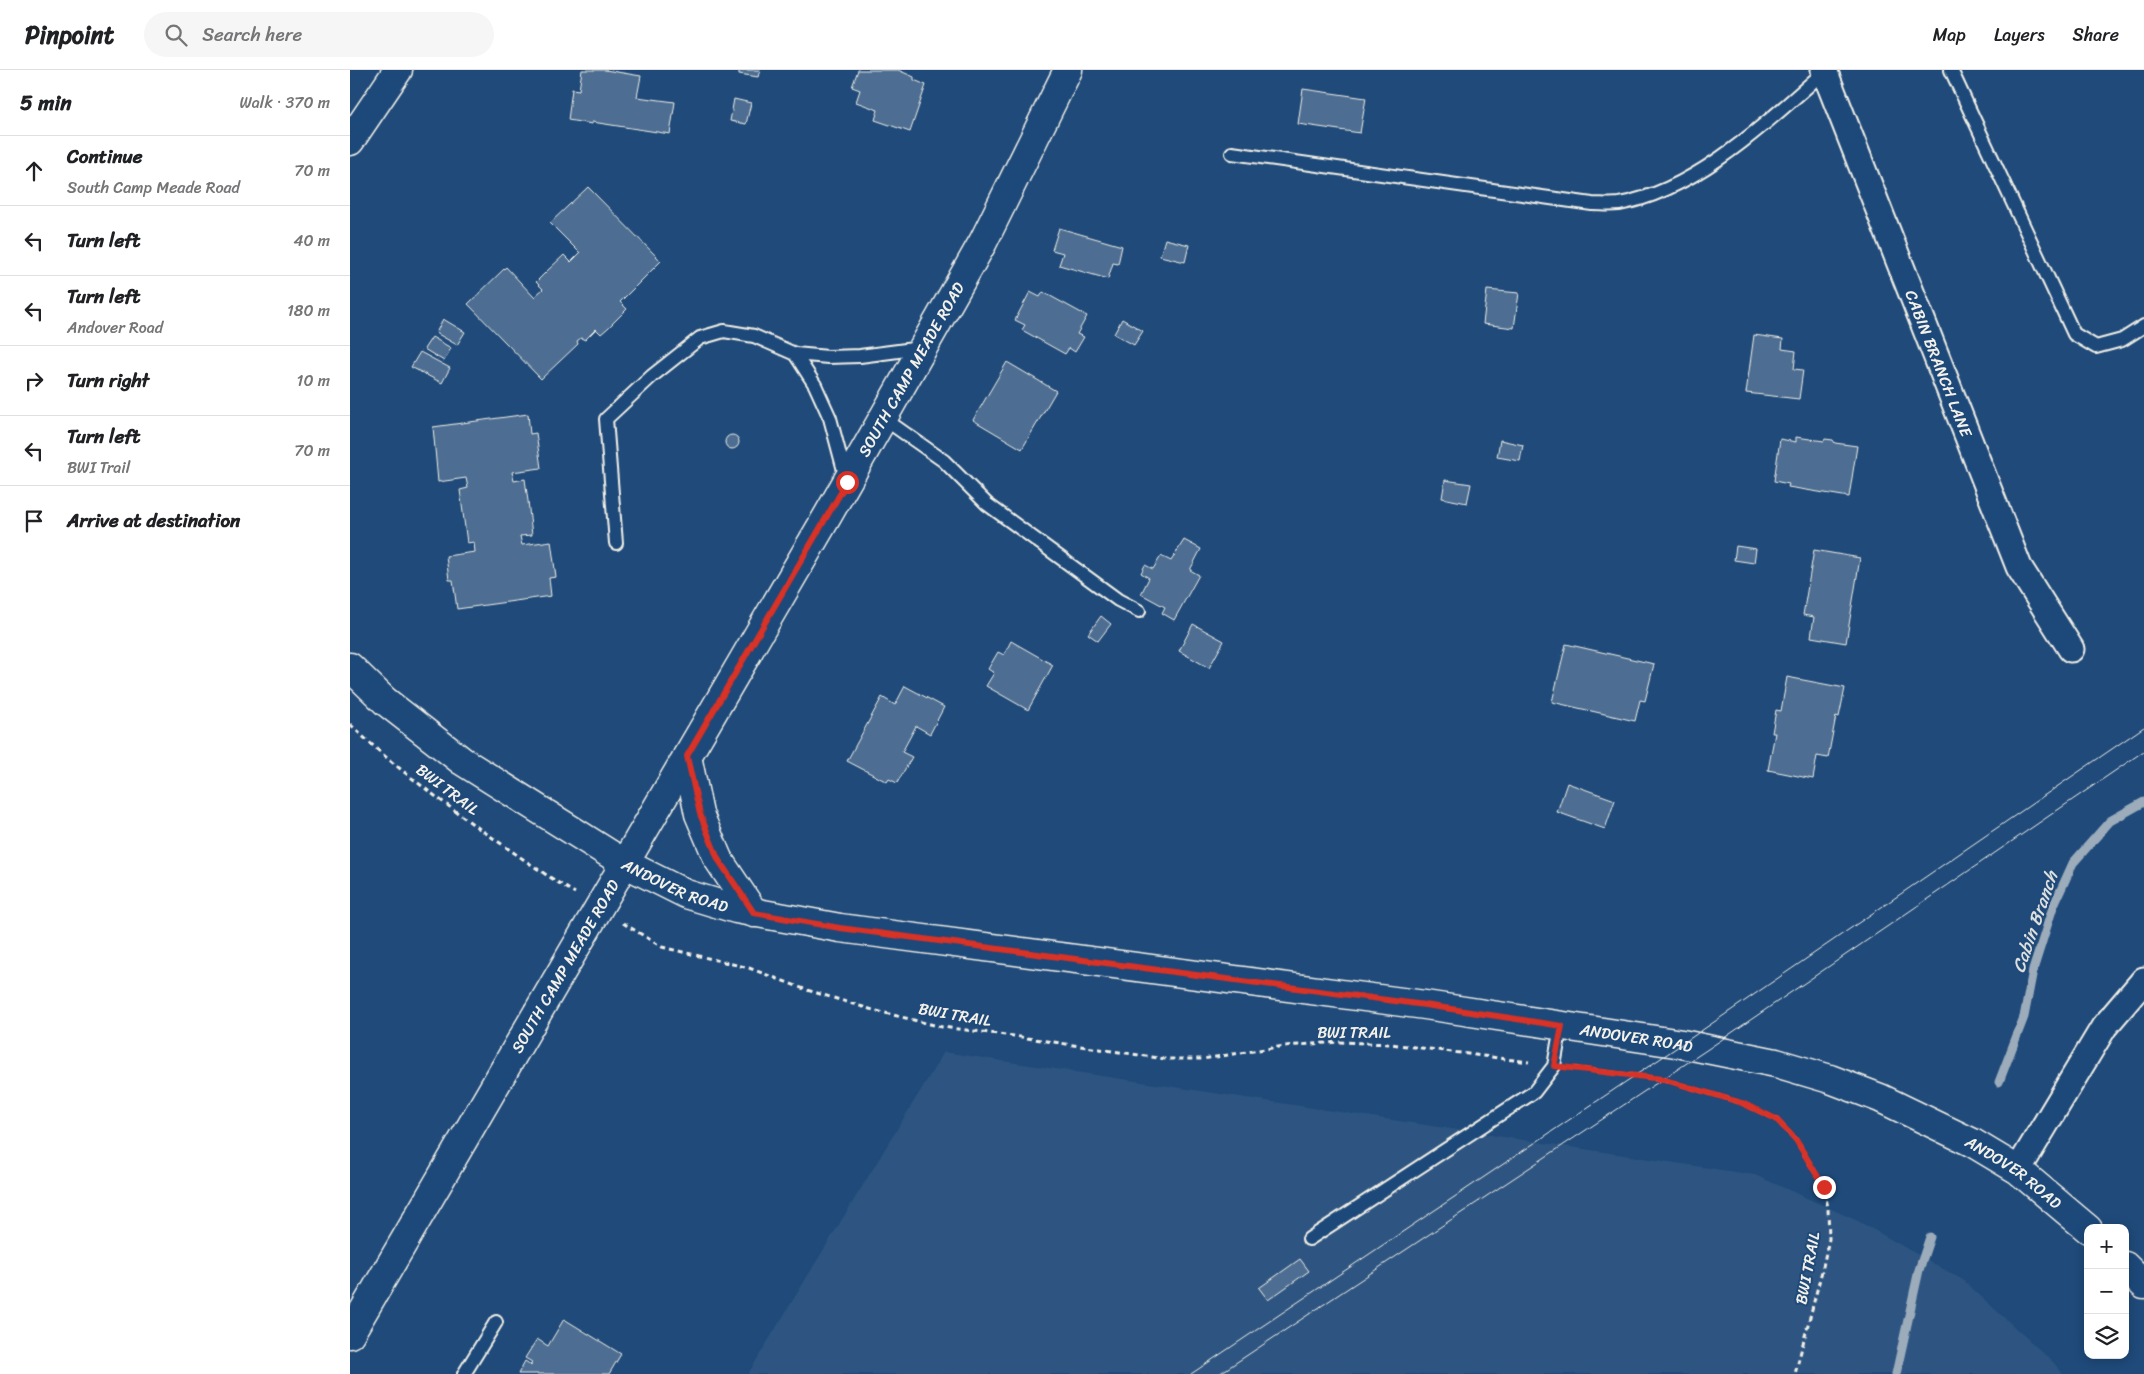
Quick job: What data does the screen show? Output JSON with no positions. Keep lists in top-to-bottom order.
{
  "streets": {
    "main road": ["SOUTH CAMP MEADE ROAD", "ANDOVER ROAD"],
    "street": ["CABIN BRANCH LANE"],
    "path": ["BWI TRAIL"]
  },
  "crossings": [
    ["SOUTH CAMP MEADE ROAD", "ANDOVER ROAD"]
  ],
  "water": ["Cabin Branch"],
  "page": {
    "header": "Pinpoint",
    "search": "Search here",
    "nav": ["Map", "Layers", "Share"],
    "heading": ["5 min", "Walk · 370 m"],
    "list": [
      ["Continue", "South Camp Meade Road", "70 m"],
      ["Turn left", "40 m"],
      ["Turn left", "Andover Road", "180 m"],
      ["Turn right", "10 m"],
      ["Turn left", "BWI Trail", "70 m"],
      "Arrive at destination"
    ],
    "map_buttons": ["+", "−"]
  }
}
